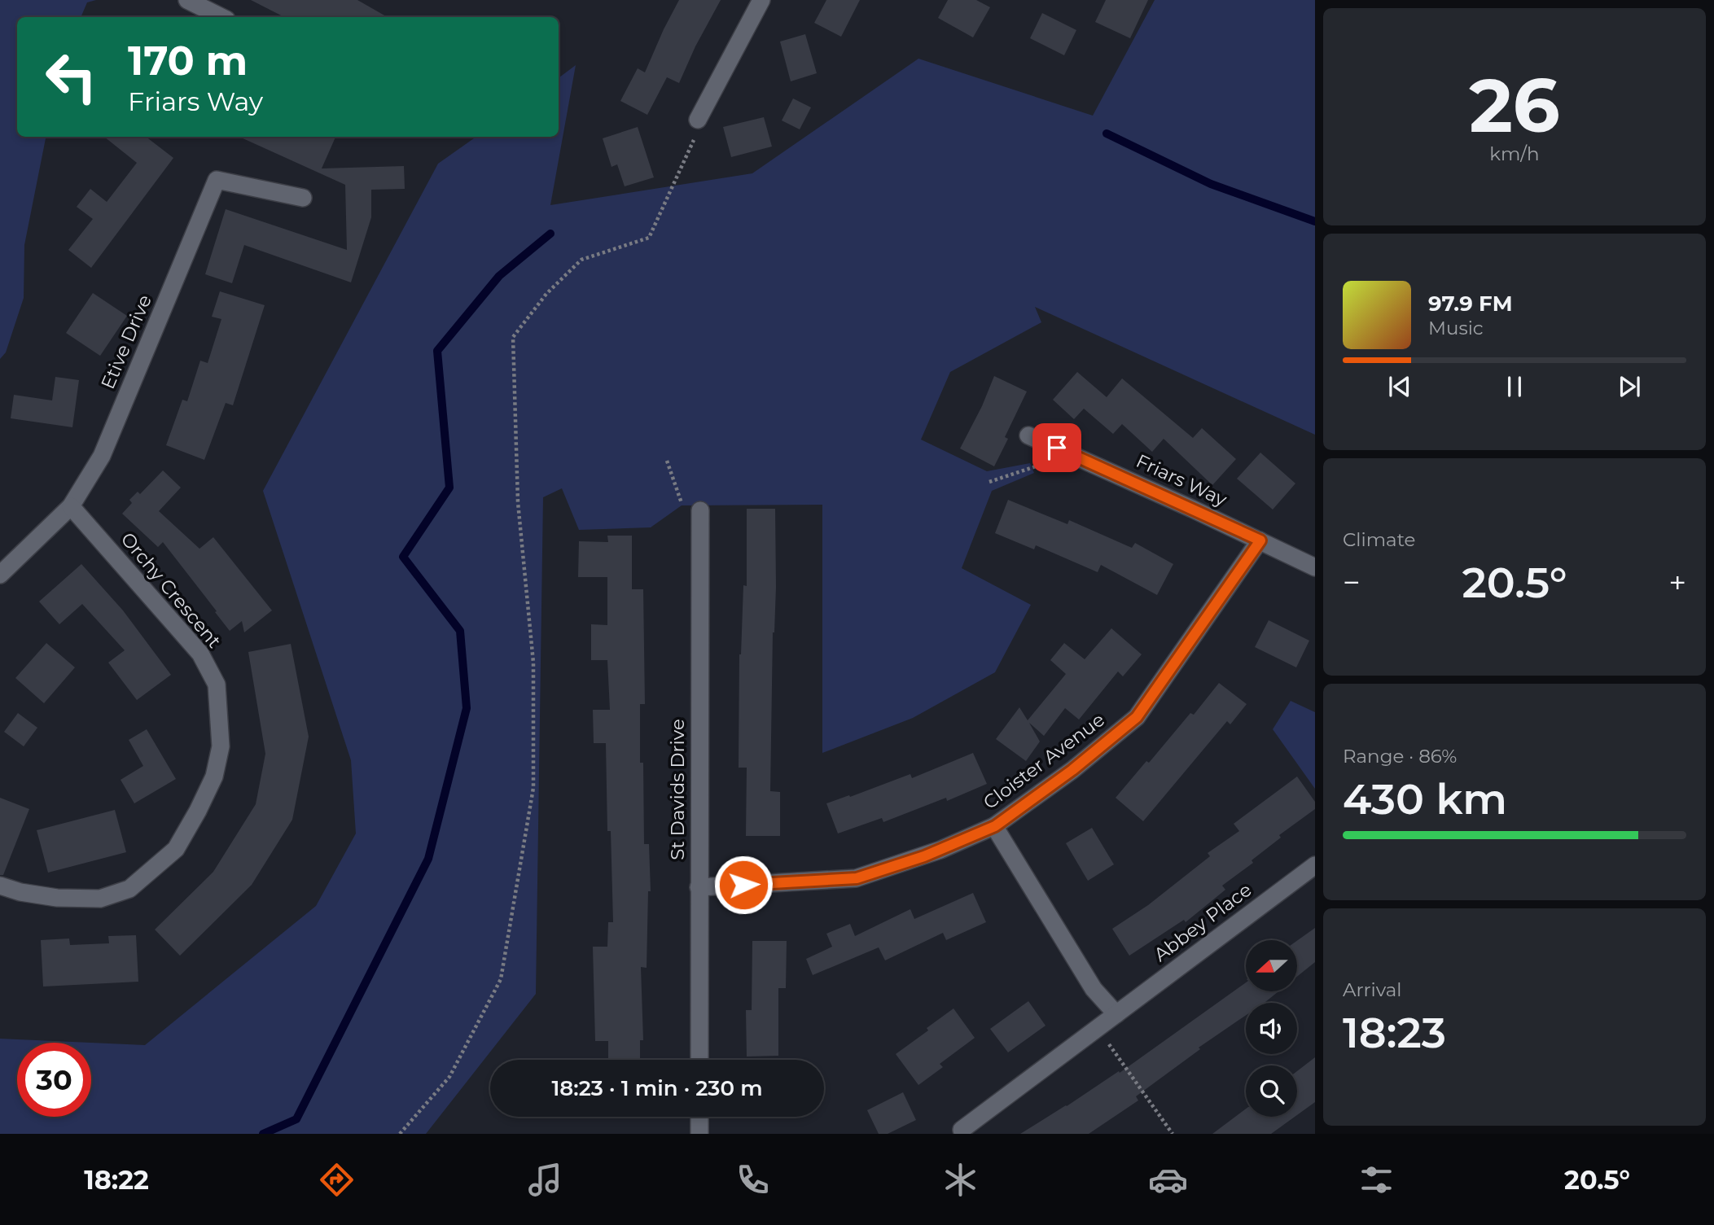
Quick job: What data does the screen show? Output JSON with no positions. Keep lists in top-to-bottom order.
{
  "streets": {
    "street": [
      "Etive Drive",
      "Friars Way",
      "Orchy Crescent",
      "Cloister Avenue",
      "St Davids Drive",
      "Abbey Place"
    ]
  },
  "crossings": [
    ["Etive Drive", "Orchy Crescent"],
    ["Friars Way", "Cloister Avenue"],
    ["Cloister Avenue", "St Davids Drive"]
  ],
  "north": "left",
  "page": {
    "tile": [
      ["26", "km/h"],
      "Climate",
      ["Range · 86%", "430 km"],
      ["Arrival", "18:23"]
    ],
    "turn": ["170 m", "Friars Way"],
    "song": ["97.9 FM", "Music"],
    "heat": ["−", "20.5°", "+"],
    "limit": "30",
    "trip": "18:23 · 1 min · 230 m",
    "tabs": ["18:22", "20.5°"]
  }
}
